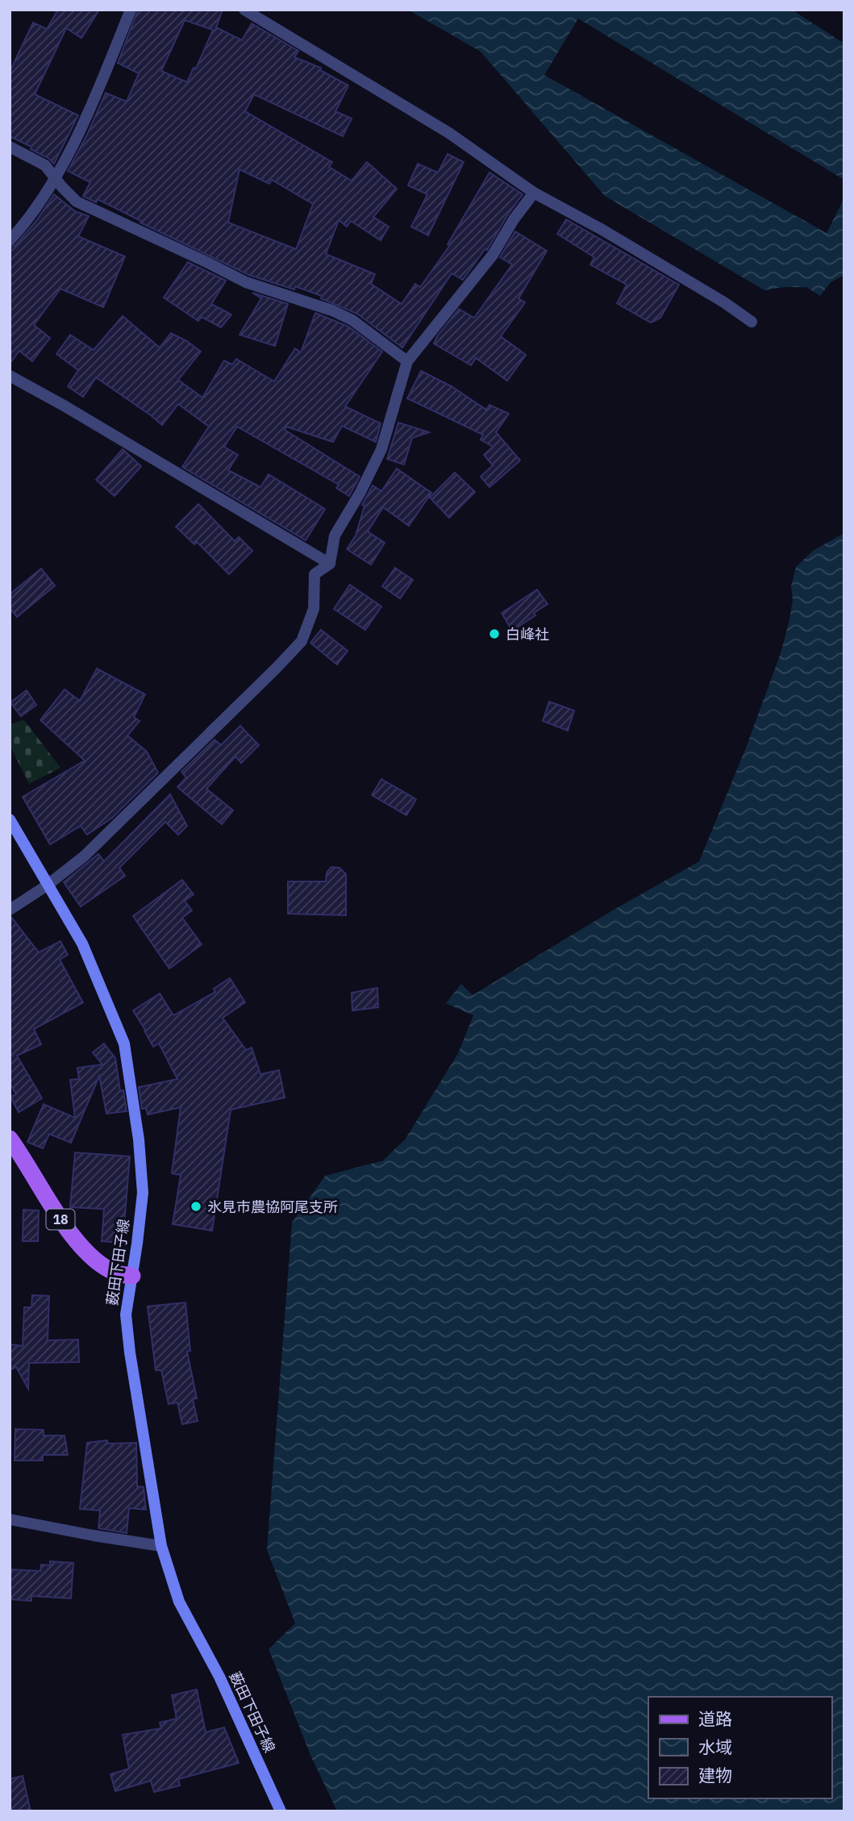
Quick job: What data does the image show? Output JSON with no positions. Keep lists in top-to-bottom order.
{
  "streets": {
    "main road": ["18", "薮田下田子線"]
  },
  "crossings": [
    ["18", "薮田下田子線"]
  ],
  "places": ["白峰社", "氷見市農協阿尾支所"],
  "legend": ["道路", "水域", "建物"]
}
